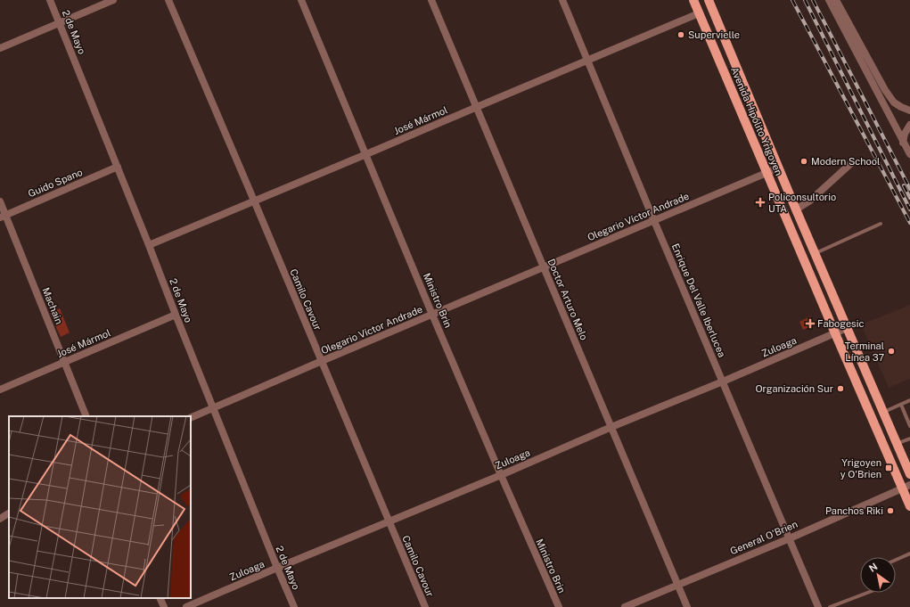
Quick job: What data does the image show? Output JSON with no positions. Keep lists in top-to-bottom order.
{
  "streets": {
    "main road": ["Avenida Hipólito Yrigoyen"],
    "street": [
      "2 de Mayo",
      "José Mármol",
      "Guido Spano",
      "Olegario Víctor Andrade",
      "Camilo Cavour",
      "Doctor Arturo Melo",
      "Ministro Brin",
      "Enrique Del Valle Iberlucea",
      "Machain",
      "Zuloaga",
      "General O'Brien"
    ]
  },
  "crossings": [
    ["2 de Mayo", "José Mármol"],
    ["2 de Mayo", "Guido Spano"],
    ["2 de Mayo", "Olegario Víctor Andrade"],
    ["2 de Mayo", "Zuloaga"],
    ["José Mármol", "Avenida Hipólito Yrigoyen"],
    ["José Mármol", "Camilo Cavour"],
    ["José Mármol", "Doctor Arturo Melo"],
    ["José Mármol", "Ministro Brin"],
    ["José Mármol", "Enrique Del Valle Iberlucea"],
    ["José Mármol", "Machain"],
    ["Avenida Hipólito Yrigoyen", "Olegario Víctor Andrade"],
    ["Avenida Hipólito Yrigoyen", "Zuloaga"],
    ["Avenida Hipólito Yrigoyen", "General O'Brien"],
    ["Guido Spano", "Machain"],
    ["Olegario Víctor Andrade", "Camilo Cavour"],
    ["Olegario Víctor Andrade", "Doctor Arturo Melo"],
    ["Olegario Víctor Andrade", "Ministro Brin"],
    ["Olegario Víctor Andrade", "Enrique Del Valle Iberlucea"],
    ["Camilo Cavour", "Zuloaga"],
    ["Doctor Arturo Melo", "Zuloaga"],
    ["Doctor Arturo Melo", "General O'Brien"],
    ["Ministro Brin", "Zuloaga"],
    ["Enrique Del Valle Iberlucea", "Zuloaga"],
    ["Enrique Del Valle Iberlucea", "General O'Brien"]
  ],
  "places": {
    "other": [
      "Supervielle",
      "Modern School",
      "Terminal Línea 37",
      "Organización Sur",
      "Panchos Riki"
    ],
    "health": ["Policonsultorio UTA", "Fabogesic"],
    "transit": ["Yrigoyen y O'Brien"]
  },
  "north": "top left"
}
